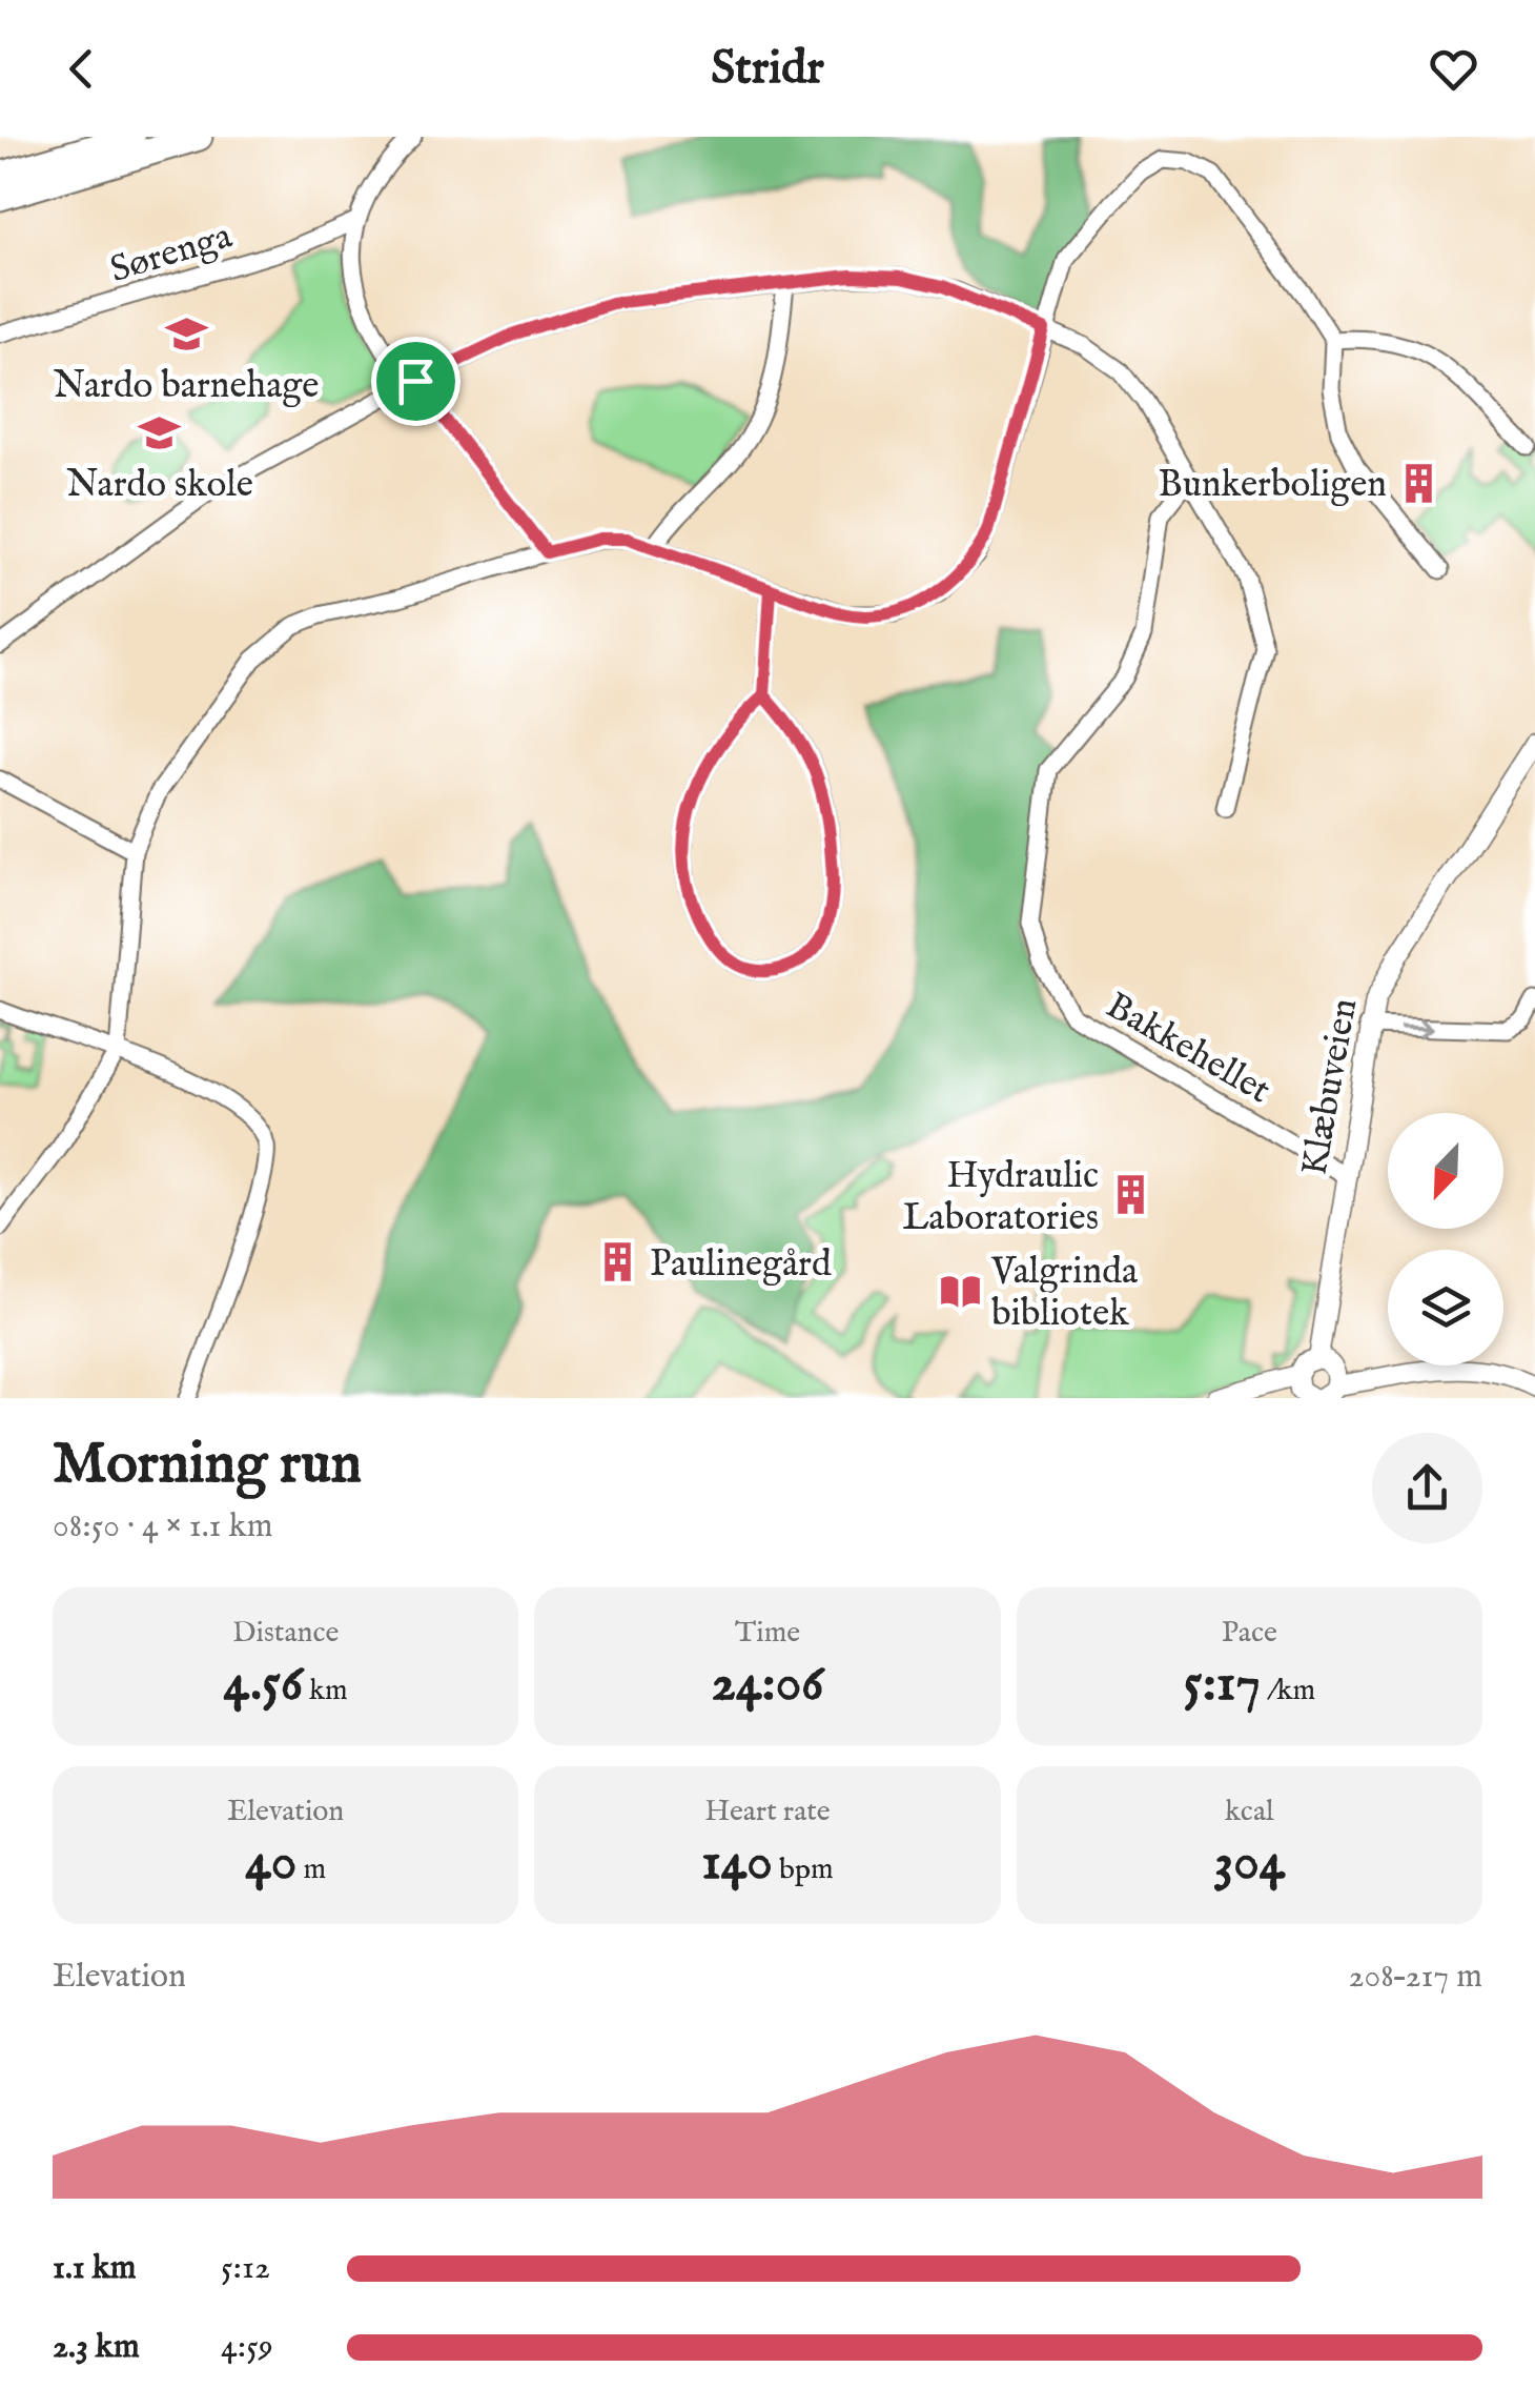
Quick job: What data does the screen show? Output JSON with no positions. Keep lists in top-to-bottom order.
{
  "streets": {
    "street": ["Sørenga", "Bakkehellet", "Klæbuveien"]
  },
  "crossings": [
    ["Bakkehellet", "Klæbuveien"]
  ],
  "places": {
    "school or university": ["Nardo barnehage", "Nardo skole"],
    "building": ["Bunkerboligen", "Hydraulic Laboratories", "Paulinegård"],
    "library": ["Valgrinda bibliotek"]
  },
  "north": "bottom left",
  "page": {
    "header": "Stridr",
    "heading": ["Morning run", "08:50 · 4 × 1.1 km"],
    "stats": [
      ["Distance", "4.56 km"],
      ["Time", "24:06"],
      ["Pace", "5:17 /km"],
      ["Elevation", "40 m"],
      ["Heart rate", "140 bpm"],
      ["kcal", "304"]
    ],
    "chart": ["Elevation", "208–217 m"],
    "list": [
      {
        "name": "1.1 km",
        "note": "5:12"
      },
      {
        "name": "2.3 km",
        "note": "4:59"
      }
    ]
  }
}
